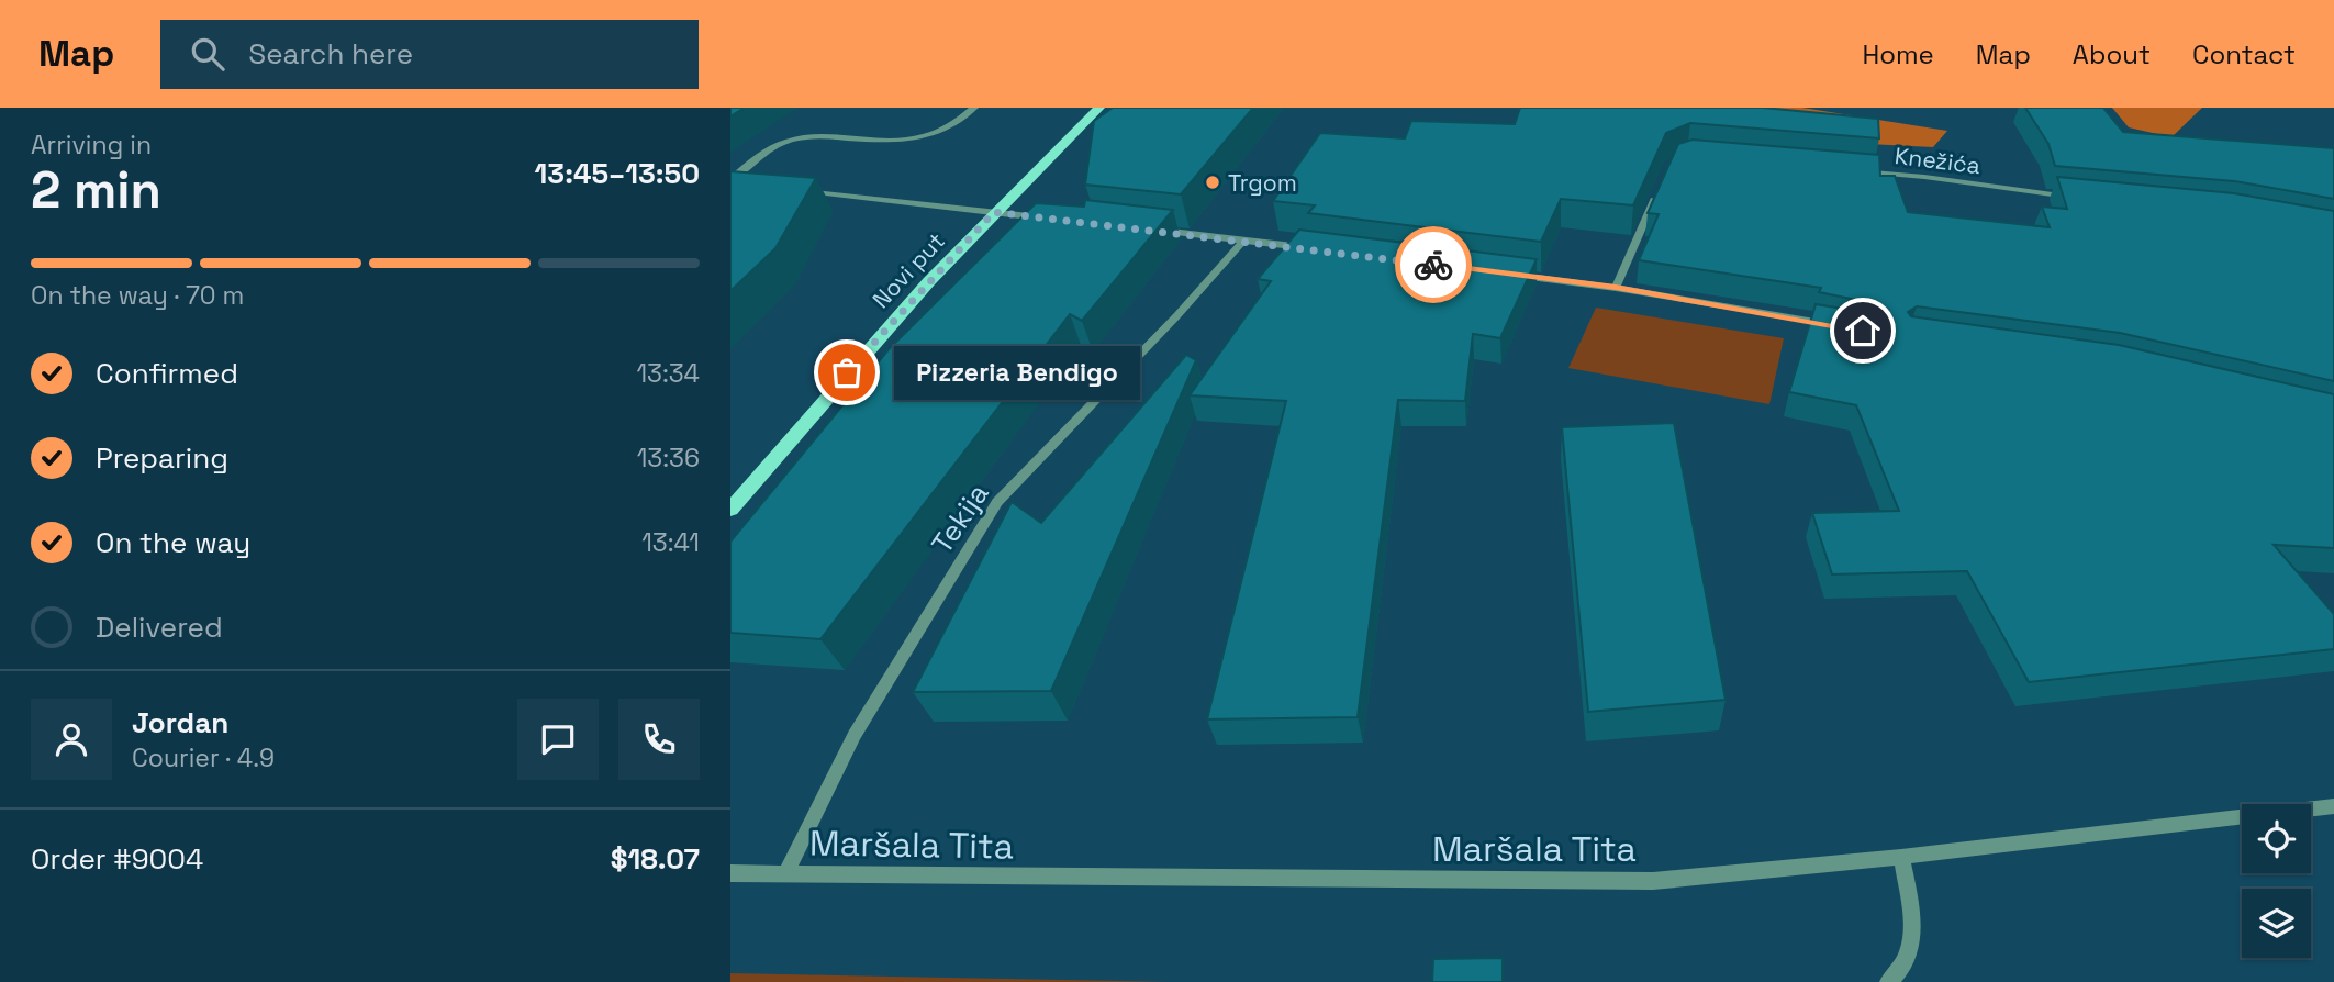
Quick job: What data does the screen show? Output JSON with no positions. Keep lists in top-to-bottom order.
{
  "streets": {
    "main road": ["Novi put"],
    "street": ["Knežića", "Tekija", "Maršala Tita"]
  },
  "crossings": [
    ["Tekija", "Maršala Tita"]
  ],
  "places": ["Trgom", "Pizzeria Bendigo"],
  "page": {
    "header": "Map",
    "search": "Search here",
    "nav": [
      "Home",
      "Map",
      "About",
      "Contact"
    ],
    "heading": ["2 min", "Arriving in", "13:45–13:50"],
    "panel": [
      "Jordan",
      "Courier · 4.9",
      "Order #9004",
      "$18.07"
    ],
    "bar": "On the way · 70 m",
    "list": [
      ["Confirmed", "13:34"],
      ["Preparing", "13:36"],
      ["On the way", "13:41"],
      "Delivered"
    ],
    "bubble": "Pizzeria Bendigo"
  }
}
